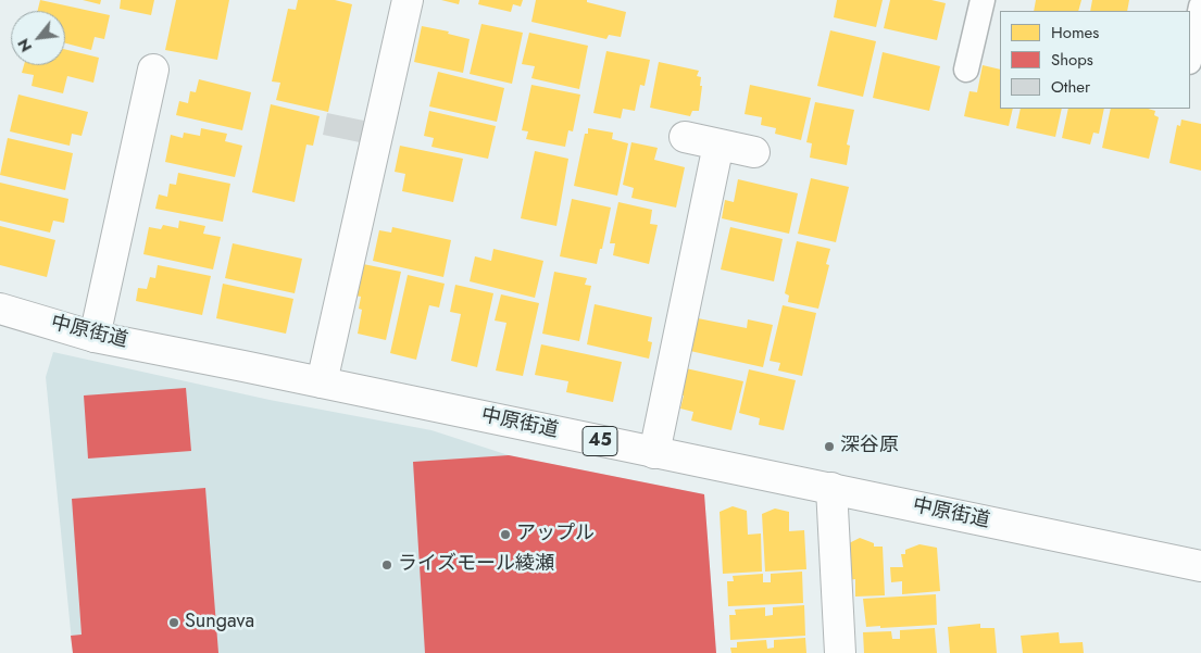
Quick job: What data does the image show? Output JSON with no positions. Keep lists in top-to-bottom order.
{
  "streets": {
    "street": ["中原街道", "45"]
  },
  "places": [
    "深谷原",
    "アップル",
    "ライズモール綾瀬",
    "Sungava"
  ],
  "legend": ["Homes", "Shops", "Other"],
  "north": "bottom left"
}
